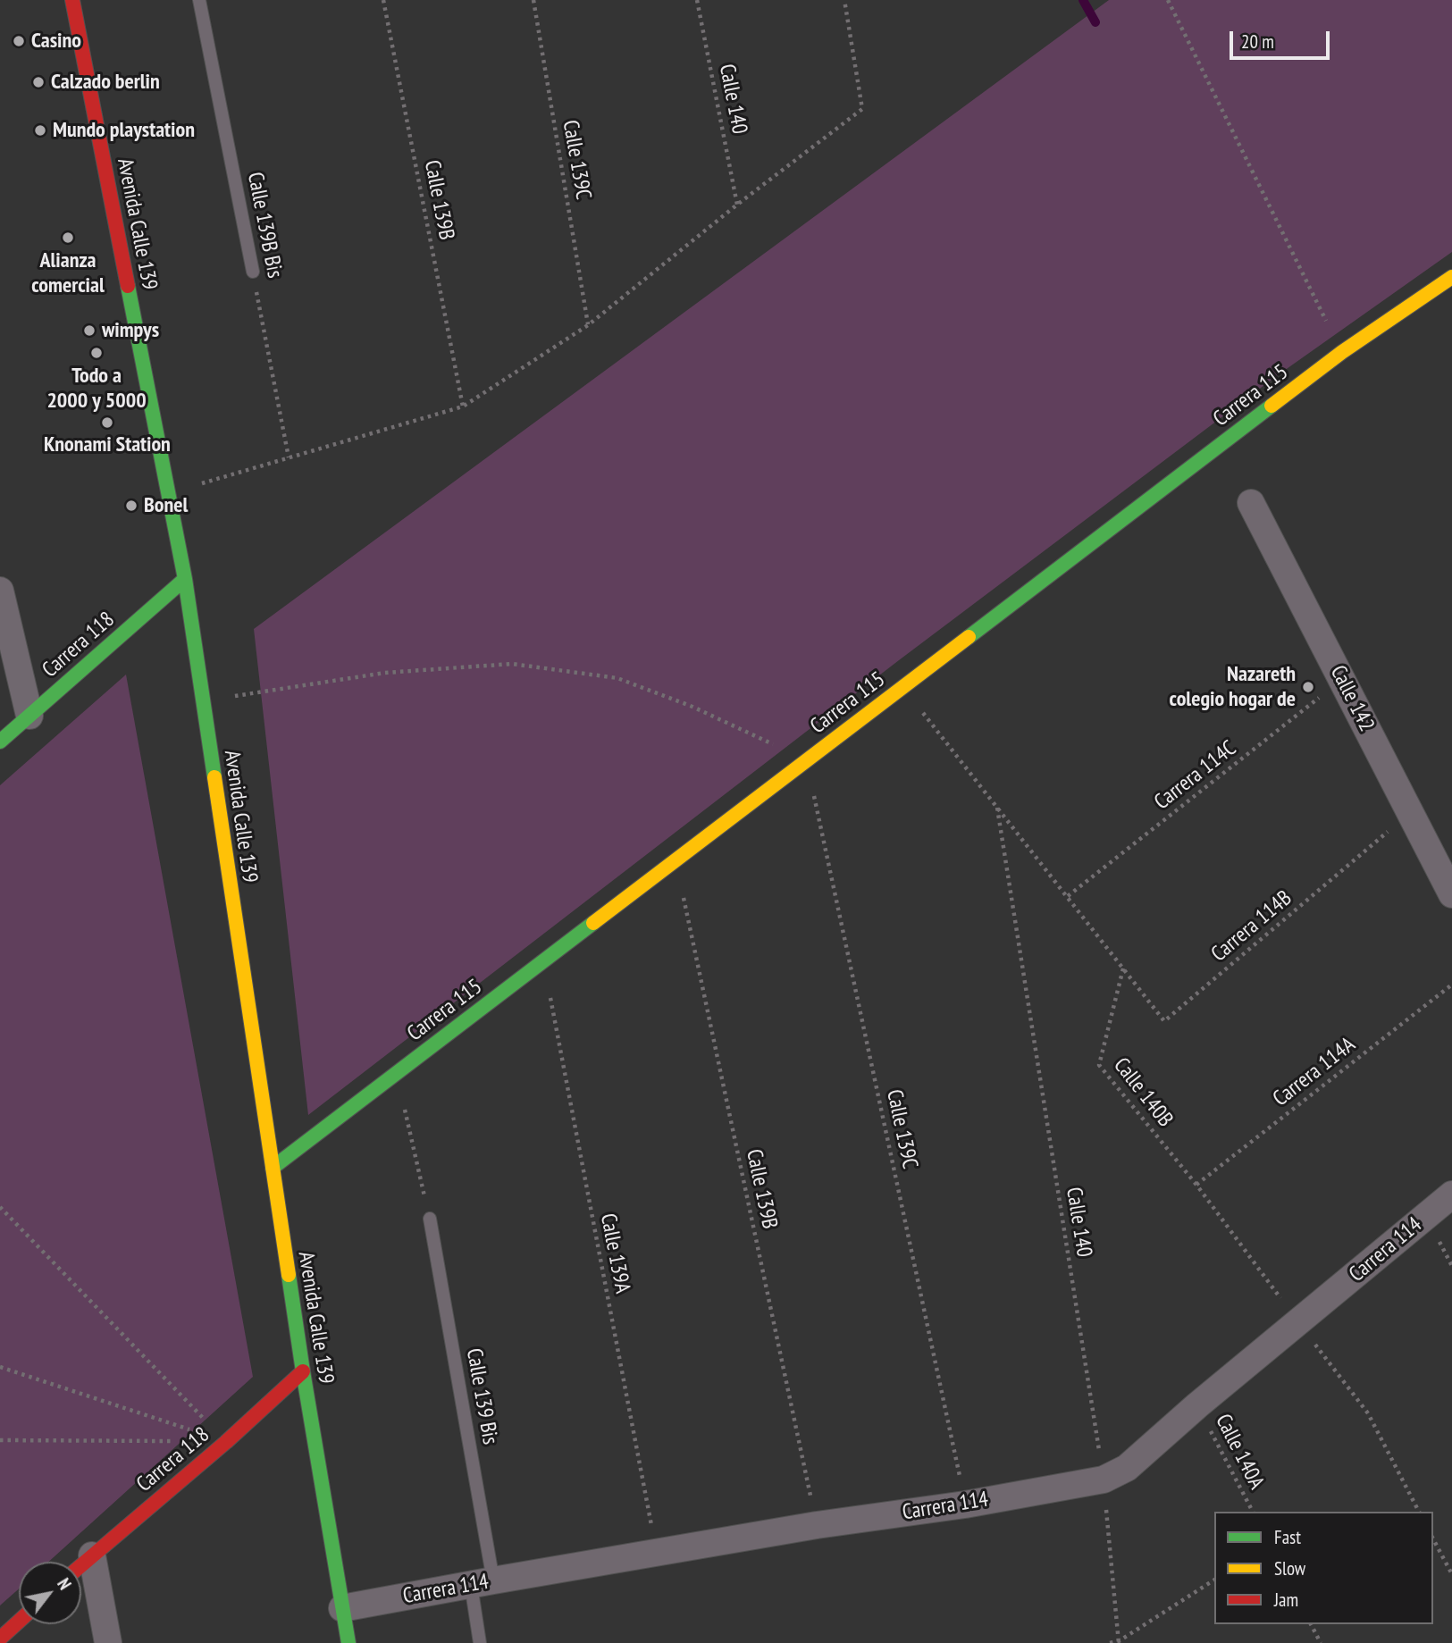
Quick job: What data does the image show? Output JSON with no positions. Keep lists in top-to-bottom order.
{
  "streets": {
    "street": [
      "Avenida Calle 139",
      "Carrera 115",
      "Carrera 118",
      "Calle 142",
      "Carrera 114"
    ],
    "lane": ["Calle 139B Bis", "Calle 139 Bis"],
    "path": [
      "Calle 140",
      "Calle 139C",
      "Calle 139B",
      "Carrera 114C",
      "Carrera 114B",
      "Carrera 114A",
      "Calle 140B",
      "Calle 139A",
      "Calle 140A"
    ]
  },
  "crossings": [
    ["Calle 140", "Carrera 114"],
    ["Calle 139C", "Carrera 115"],
    ["Calle 139C", "Carrera 114"],
    ["Calle 139B", "Carrera 115"],
    ["Calle 139B", "Carrera 114"],
    ["Avenida Calle 139", "Carrera 115"],
    ["Avenida Calle 139", "Carrera 118"],
    ["Avenida Calle 139", "Carrera 114"],
    ["Carrera 115", "Calle 139A"],
    ["Calle 142", "Carrera 114C"],
    ["Calle 142", "Carrera 114B"],
    ["Carrera 114B", "Calle 140B"],
    ["Carrera 114A", "Calle 140B"],
    ["Calle 140B", "Carrera 114"],
    ["Carrera 114", "Calle 139A"],
    ["Carrera 114", "Calle 139 Bis"],
    ["Carrera 114", "Calle 140A"]
  ],
  "places": [
    "Casino",
    "Calzado berlin",
    "Mundo playstation",
    "Alianza comercial",
    "wimpys",
    "Todo a 2000 y 5000",
    "Knonami Station",
    "Bonel",
    "Nazareth colegio hogar de"
  ],
  "legend": ["Fast", "Slow", "Jam"],
  "scale_bar": "20 m",
  "north": "top right"
}
